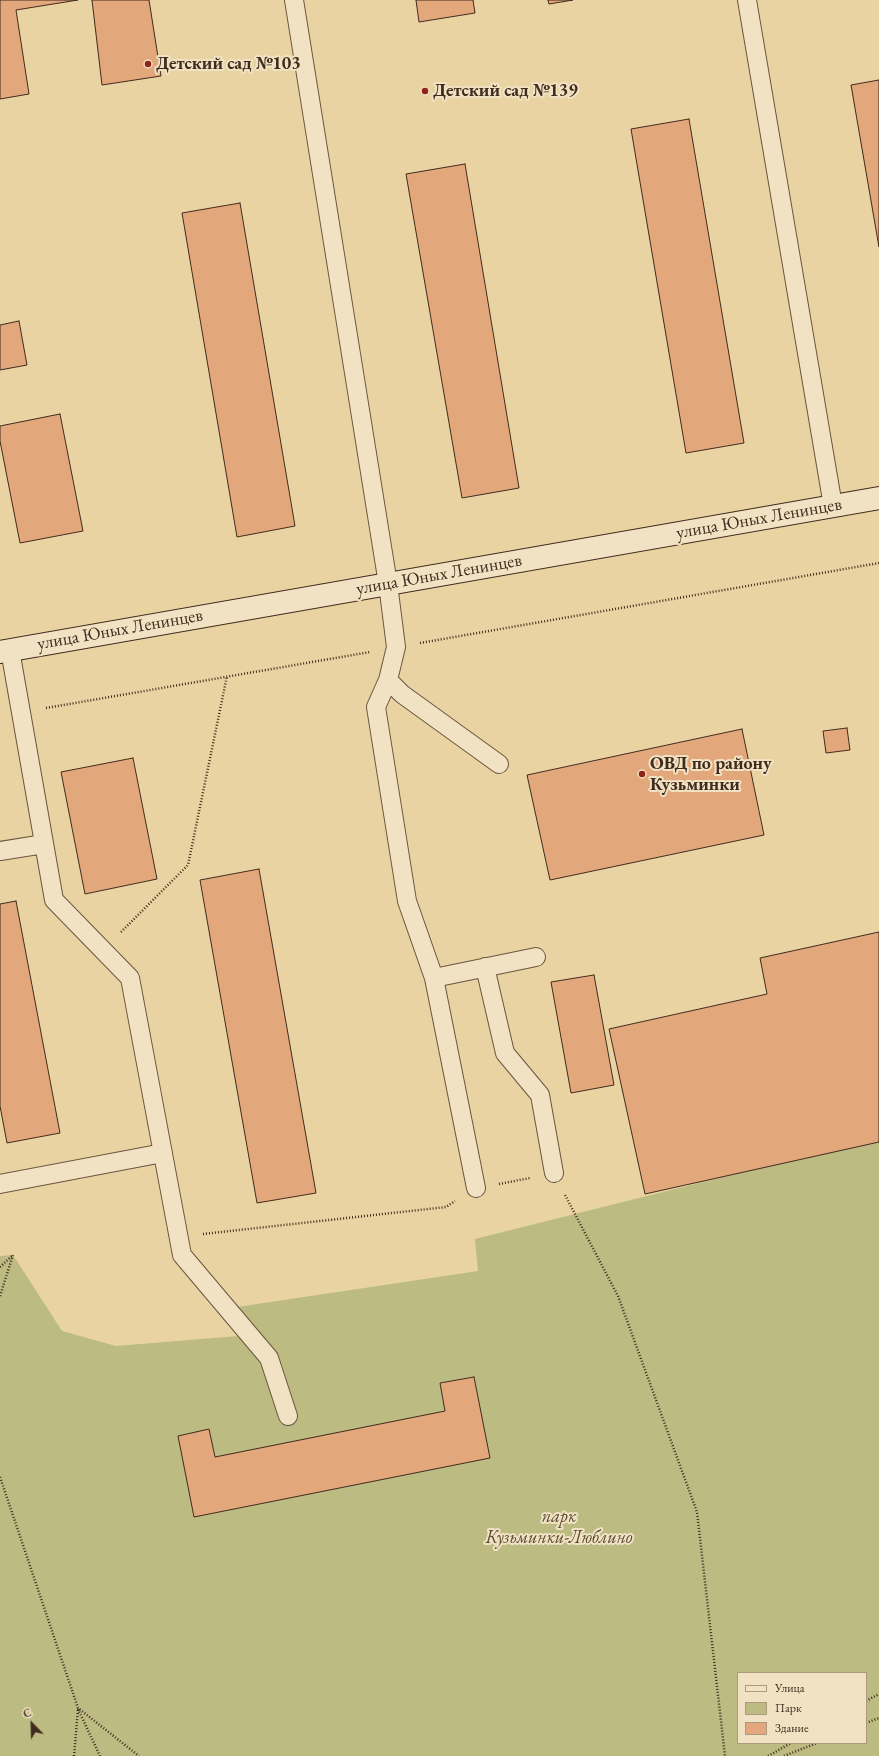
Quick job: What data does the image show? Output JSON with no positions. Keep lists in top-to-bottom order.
{
  "streets": {
    "main road": ["улица Юных Ленинцев"]
  },
  "parks": ["парк Кузьминки-Люблино"],
  "places": ["Детский сад №103", "Детский сад №139", "ОВД по району Кузьминки"],
  "legend": ["Улица", "Парк", "Здание"],
  "north": "top left"
}
